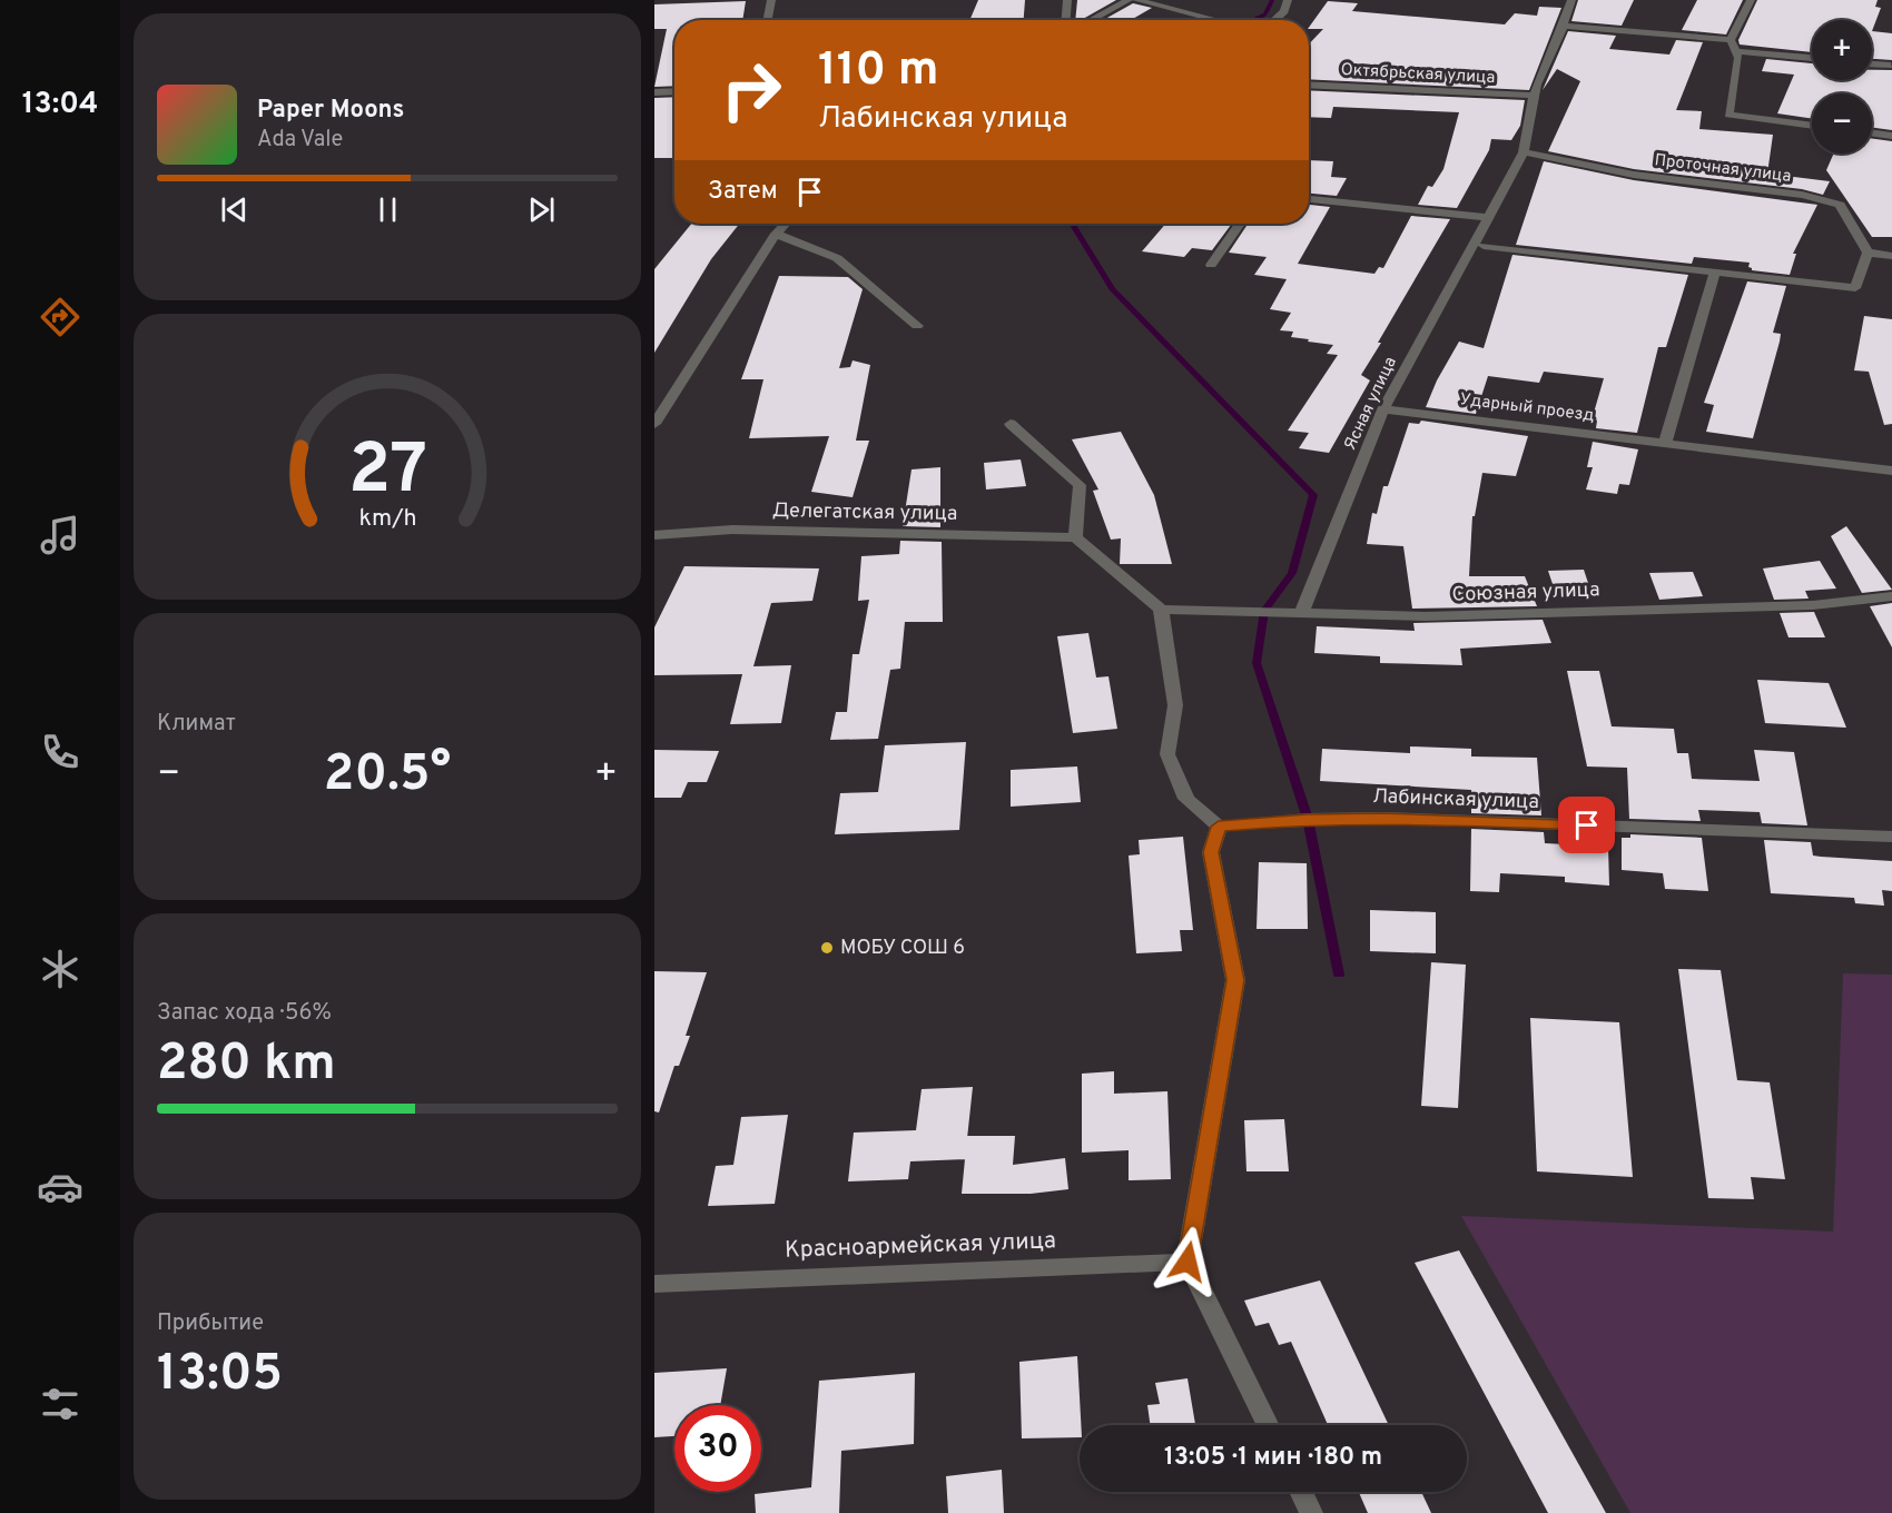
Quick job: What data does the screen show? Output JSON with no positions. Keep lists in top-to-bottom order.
{
  "streets": {
    "street": [
      "Октябрьская улица",
      "Проточная улица",
      "Ясная улица",
      "Ударный проезд",
      "Делегатская улица",
      "Союзная улица",
      "Лабинская улица",
      "Красноармейская улица"
    ]
  },
  "crossings": [
    ["Октябрьская улица", "Ясная улица"],
    ["Проточная улица", "Ясная улица"],
    ["Ясная улица", "Ударный проезд"],
    ["Ясная улица", "Союзная улица"]
  ],
  "places": ["МОБУ СОШ 6"],
  "page": {
    "tabs": "13:04",
    "map_buttons": ["+", "−"],
    "turn": ["110 m", "Лабинская улица"],
    "song": ["Paper Moons", "Ada Vale"],
    "then": "Затем",
    "tile": [
      "Климат",
      ["Запас хода · 56%", "280 km"],
      ["Прибытие", "13:05"]
    ],
    "heat": ["−", "20.5°", "+"],
    "limit": "30",
    "trip": "13:05 · 1 мин · 180 m",
    "gauge": ["27", "km/h"]
  }
}
